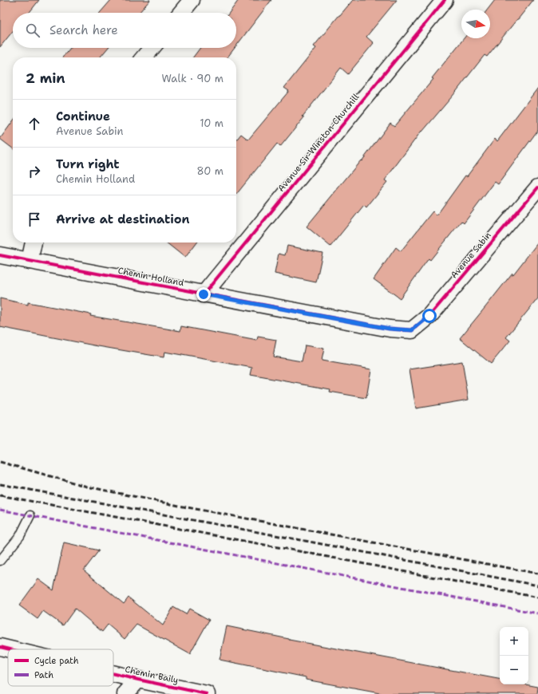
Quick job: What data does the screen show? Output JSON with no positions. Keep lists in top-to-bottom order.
{
  "streets": {
    "street": [
      "Avenue Sir-Winston-Churchill",
      "Avenue Sabin",
      "Chemin Holland",
      "Chemin Baily"
    ]
  },
  "crossings": [
    ["Avenue Sir-Winston-Churchill", "Chemin Holland"],
    ["Avenue Sabin", "Chemin Holland"]
  ],
  "legend": ["Cycle path", "Path"],
  "north": "right",
  "page": {
    "search": "Search here",
    "heading": ["2 min", "Walk · 90 m"],
    "list": [
      ["Continue", "Avenue Sabin", "10 m"],
      ["Turn right", "Chemin Holland", "80 m"],
      "Arrive at destination"
    ],
    "map_buttons": ["+", "−"]
  }
}
